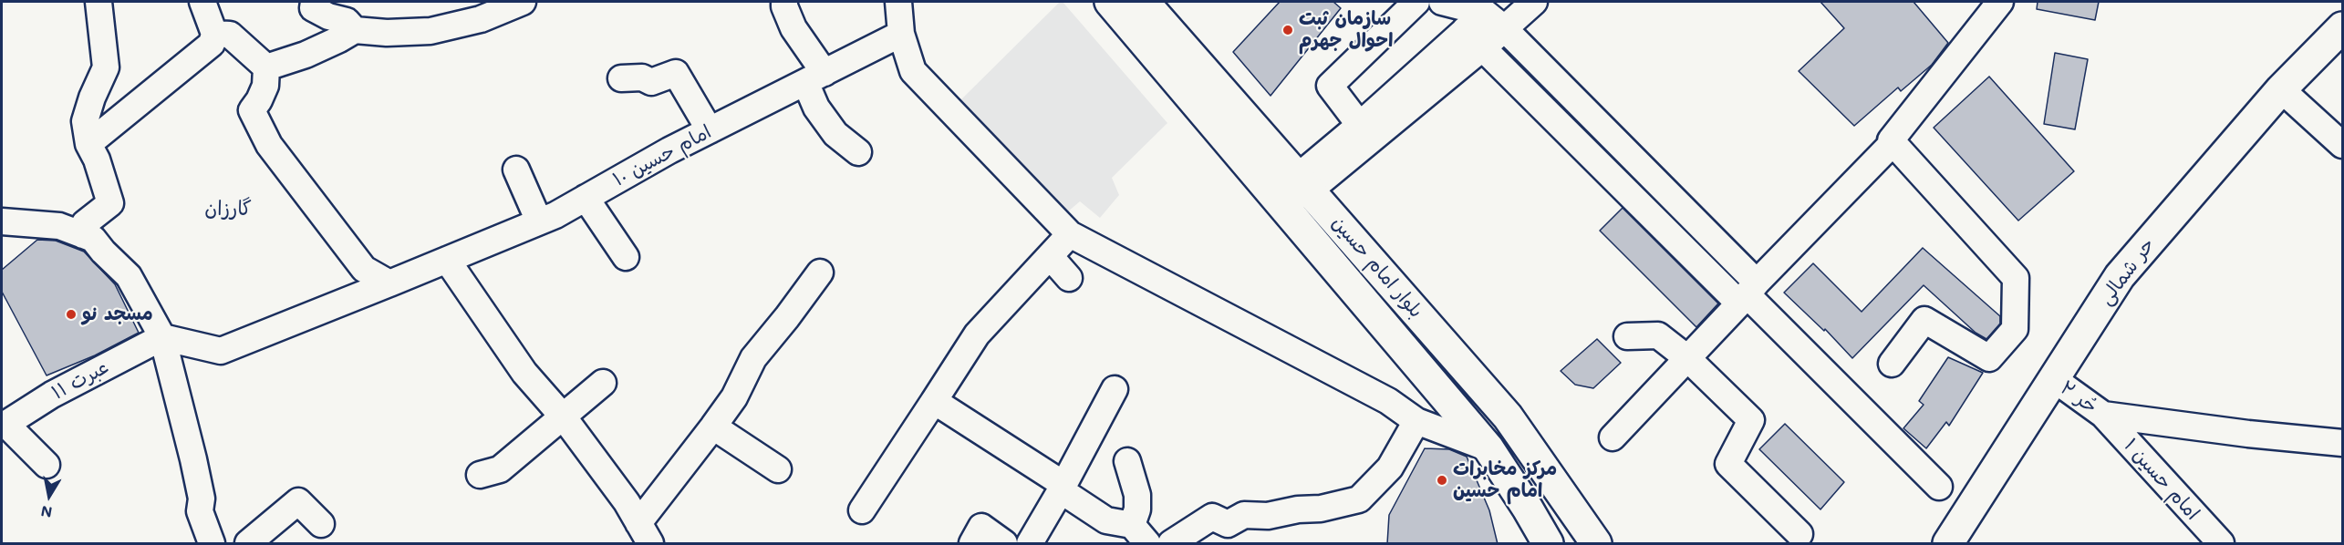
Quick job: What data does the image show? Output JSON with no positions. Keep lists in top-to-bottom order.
{
  "streets": {
    "main road": ["بلوار امام حسین", "حر شمالی"],
    "street": [
      "امام حسین ۱۰",
      "عبرت ۱۱",
      "حُر ۲",
      "امام حسین ۱"
    ]
  },
  "crossings": [
    ["امام حسین ۱۰", "عبرت ۱۱"],
    ["حر شمالی", "حُر ۲"],
    ["حُر ۲", "امام حسین ۱"]
  ],
  "districts": ["گارزان"],
  "places": ["سازمان ثبت احوال جهرم", "مسجد نو", "مرکز مخابرات امام حسین"],
  "north": "bottom"
}
